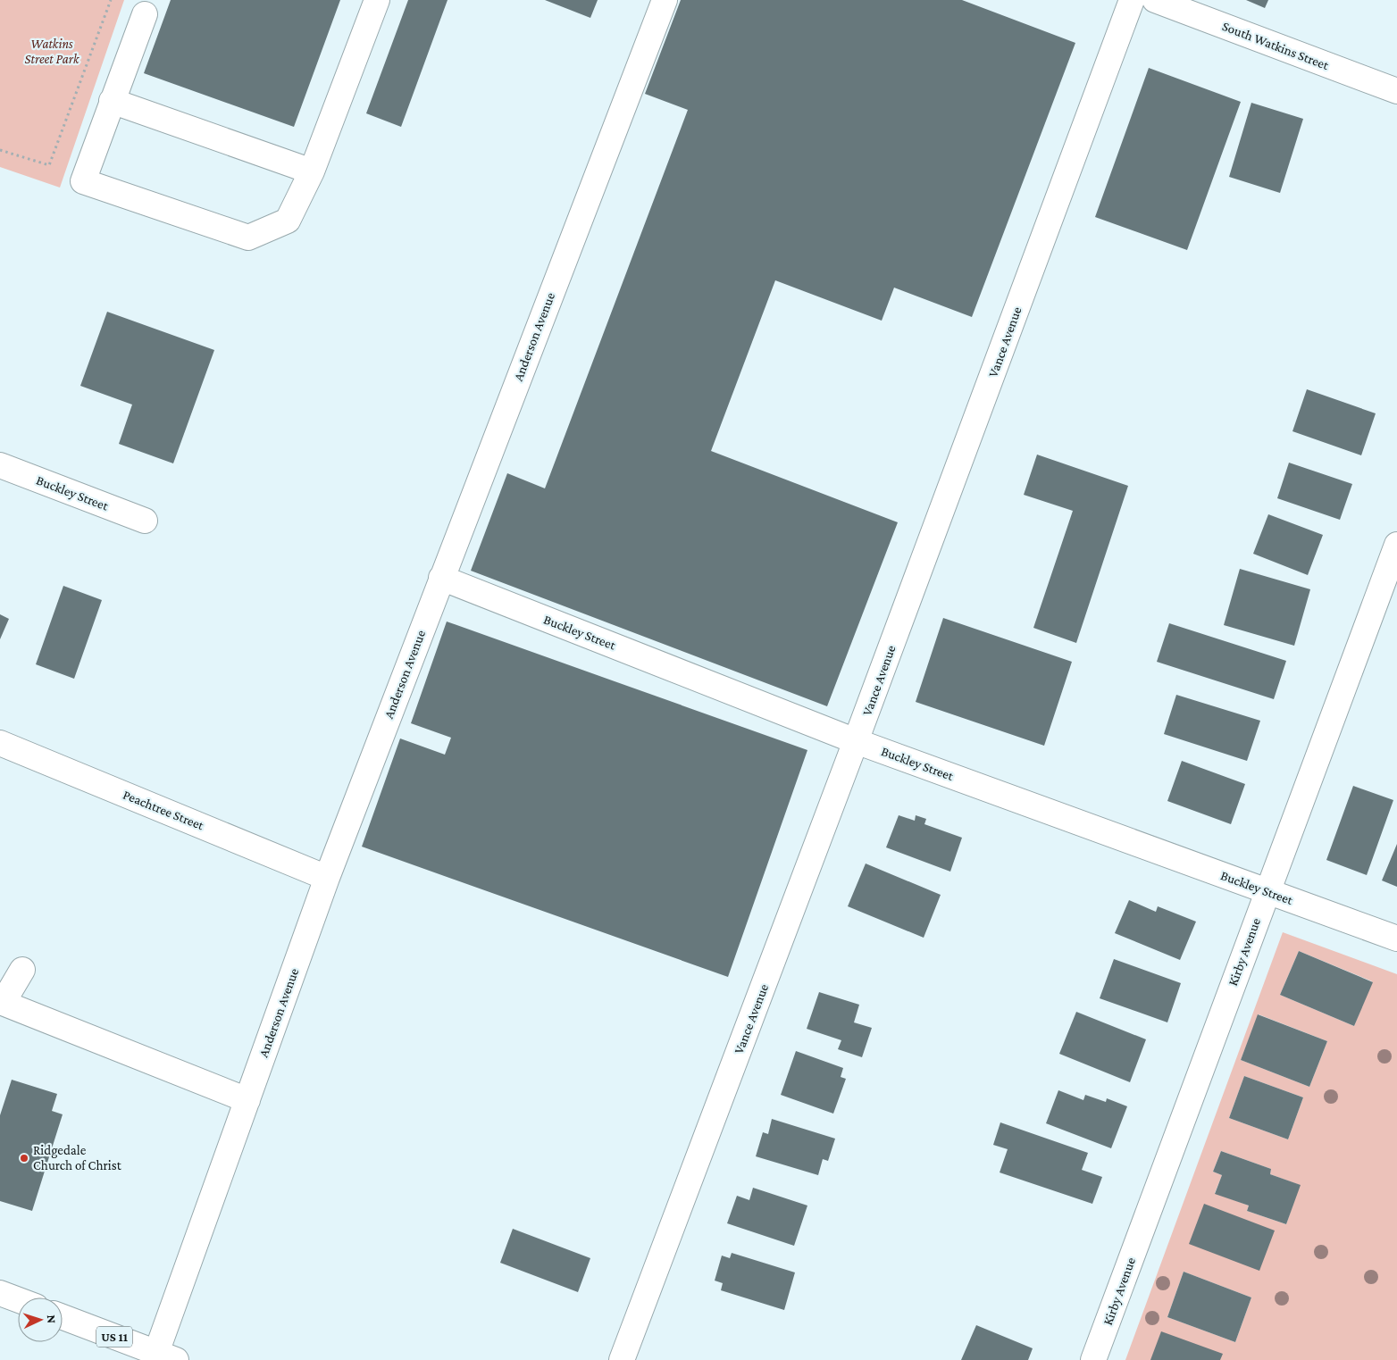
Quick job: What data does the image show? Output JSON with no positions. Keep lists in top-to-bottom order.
{
  "streets": {
    "street": [
      "South Watkins Street",
      "Anderson Avenue",
      "Vance Avenue",
      "Buckley Street",
      "Peachtree Street",
      "Kirby Avenue",
      "US 11"
    ]
  },
  "crossings": [
    ["Anderson Avenue", "Buckley Street"],
    ["Anderson Avenue", "Peachtree Street"],
    ["Anderson Avenue", "US 11"],
    ["Vance Avenue", "Buckley Street"],
    ["Buckley Street", "Kirby Avenue"]
  ],
  "parks": ["Watkins Street Park"],
  "places": ["Ridgedale Church of Christ"],
  "north": "right"
}
